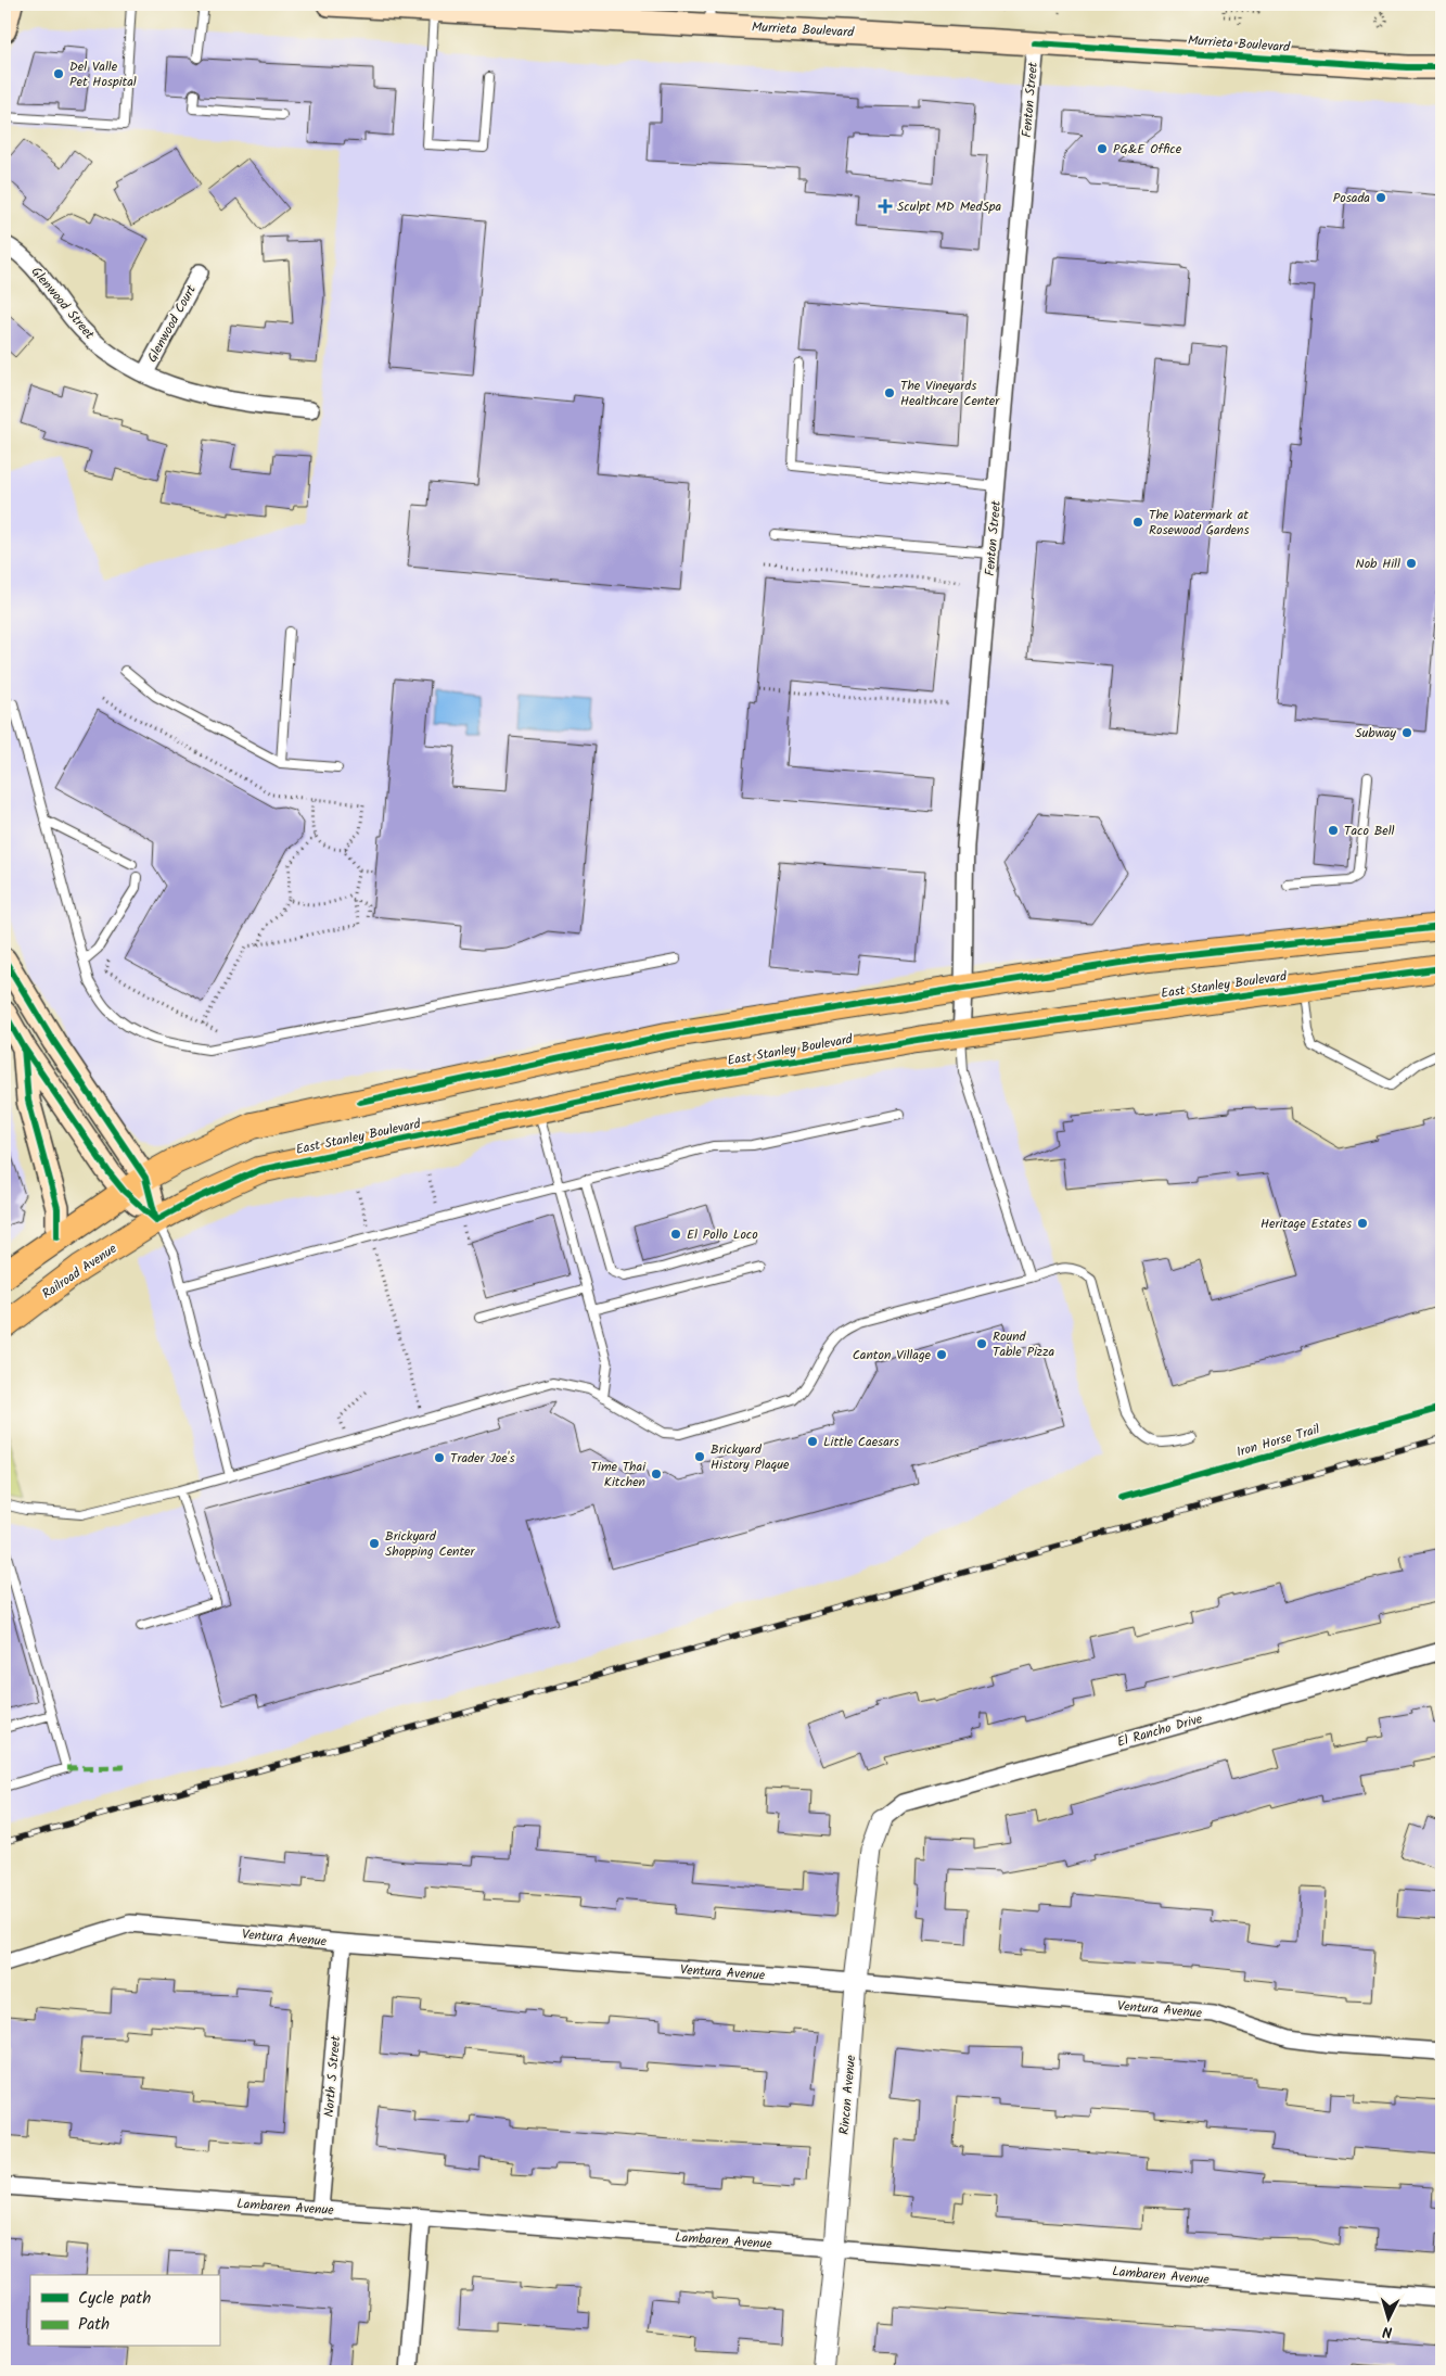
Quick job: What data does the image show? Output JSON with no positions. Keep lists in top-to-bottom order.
{
  "streets": {
    "main road": ["Murrieta Boulevard", "East Stanley Boulevard", "Railroad Avenue"],
    "street": [
      "Fenton Street",
      "Glenwood Street",
      "Glenwood Court",
      "El Rancho Drive",
      "Ventura Avenue",
      "North S Street",
      "Rincon Avenue",
      "Lambaren Avenue"
    ],
    "cycle path": ["Iron Horse Trail"]
  },
  "crossings": [
    ["Murrieta Boulevard", "Fenton Street"],
    ["Fenton Street", "East Stanley Boulevard"],
    ["Glenwood Street", "Glenwood Court"],
    ["East Stanley Boulevard", "Railroad Avenue"],
    ["El Rancho Drive", "Rincon Avenue"],
    ["Ventura Avenue", "North S Street"],
    ["Ventura Avenue", "Rincon Avenue"],
    ["North S Street", "Lambaren Avenue"],
    ["Rincon Avenue", "Lambaren Avenue"]
  ],
  "places": {
    "other": [
      "Del Valle Pet Hospital",
      "PG&E Office",
      "Posada",
      "The Vineyards Healthcare Center",
      "The Watermark at Rosewood Gardens",
      "Nob Hill",
      "Subway",
      "Taco Bell",
      "Heritage Estates",
      "El Pollo Loco",
      "Round Table Pizza",
      "Canton Village",
      "Little Caesars",
      "Brickyard History Plaque",
      "Trader Joe's",
      "Time Thai Kitchen",
      "Brickyard Shopping Center"
    ],
    "health": ["Sculpt MD MedSpa"]
  },
  "legend": ["Cycle path", "Path"],
  "north": "bottom"
}
